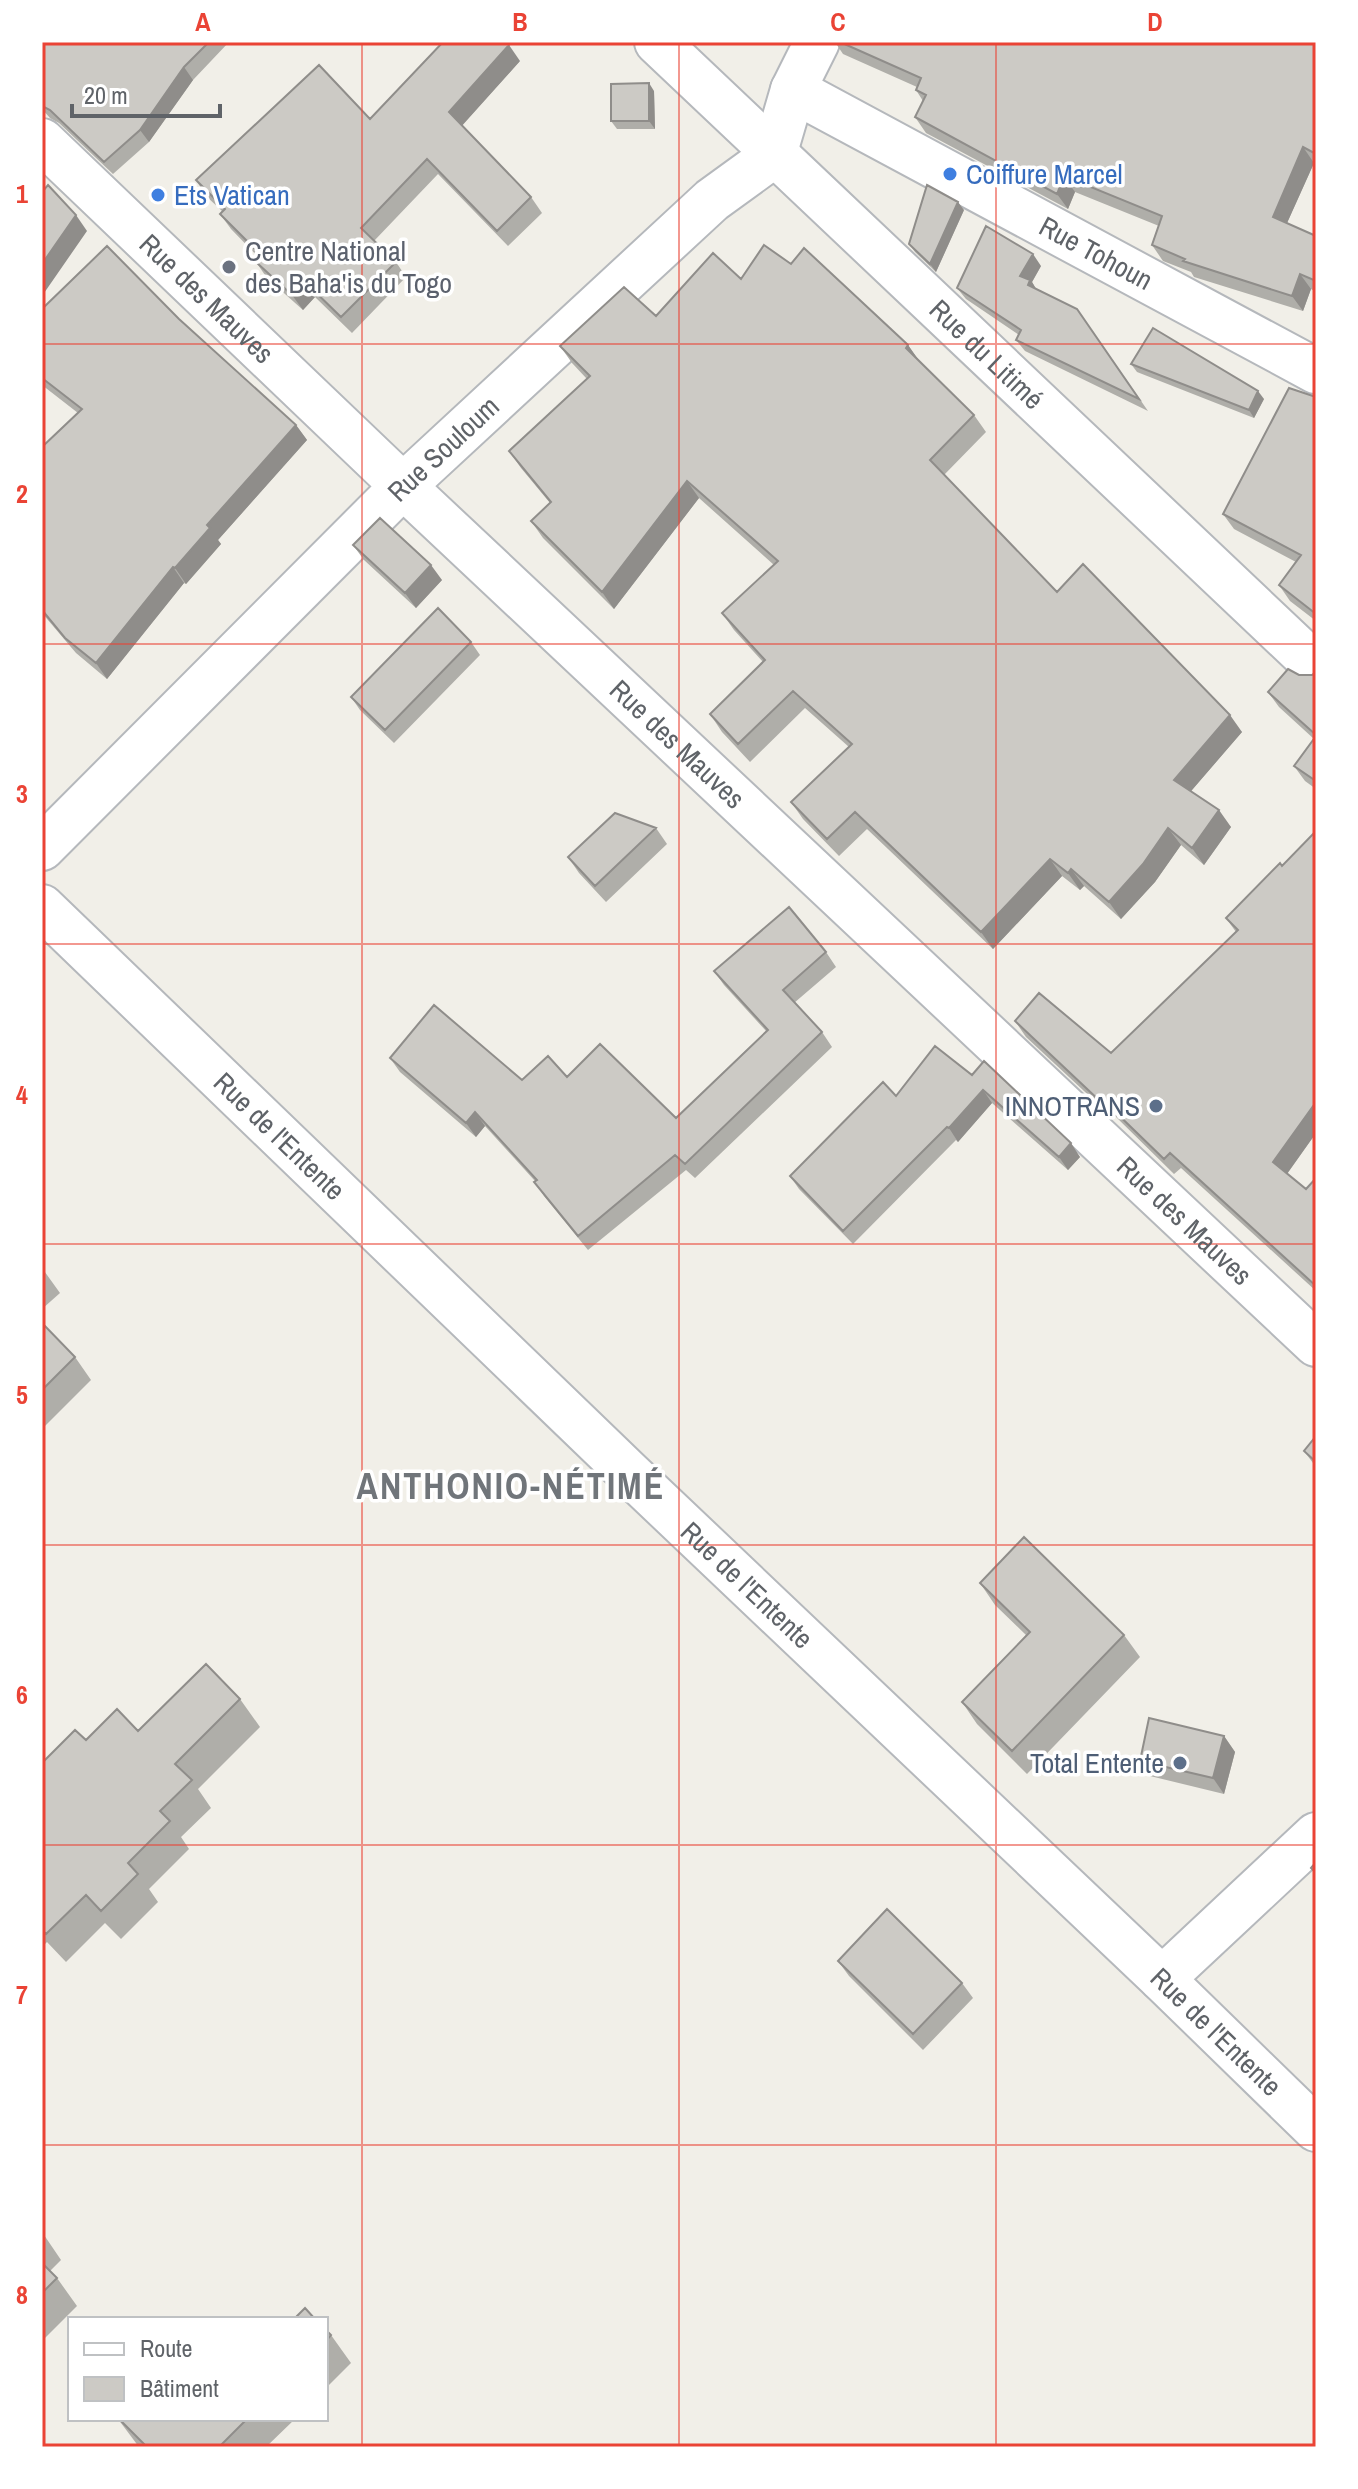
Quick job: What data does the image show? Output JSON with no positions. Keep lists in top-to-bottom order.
{
  "streets": {
    "street": [
      "Rue Tohoun",
      "Rue des Mauves",
      "Rue du Litimé",
      "Rue Souloum",
      "Rue de l'Entente"
    ]
  },
  "crossings": [
    ["Rue des Mauves", "Rue Souloum"],
    ["Rue du Litimé", "Rue Souloum"]
  ],
  "districts": ["ANTHONIO-NÉTIMÉ"],
  "places": [
    "Coiffure Marcel",
    "Ets Vatican",
    "Centre National des Baha'is du Togo",
    "INNOTRANS",
    "Total Entente"
  ],
  "legend": ["Route", "Bâtiment"],
  "scale_bar": "20 m",
  "grid": {
    "columns": [
      "A",
      "B",
      "C",
      "D"
    ],
    "rows": [
      "1",
      "2",
      "3",
      "4",
      "5",
      "6",
      "7",
      "8"
    ]
  }
}
